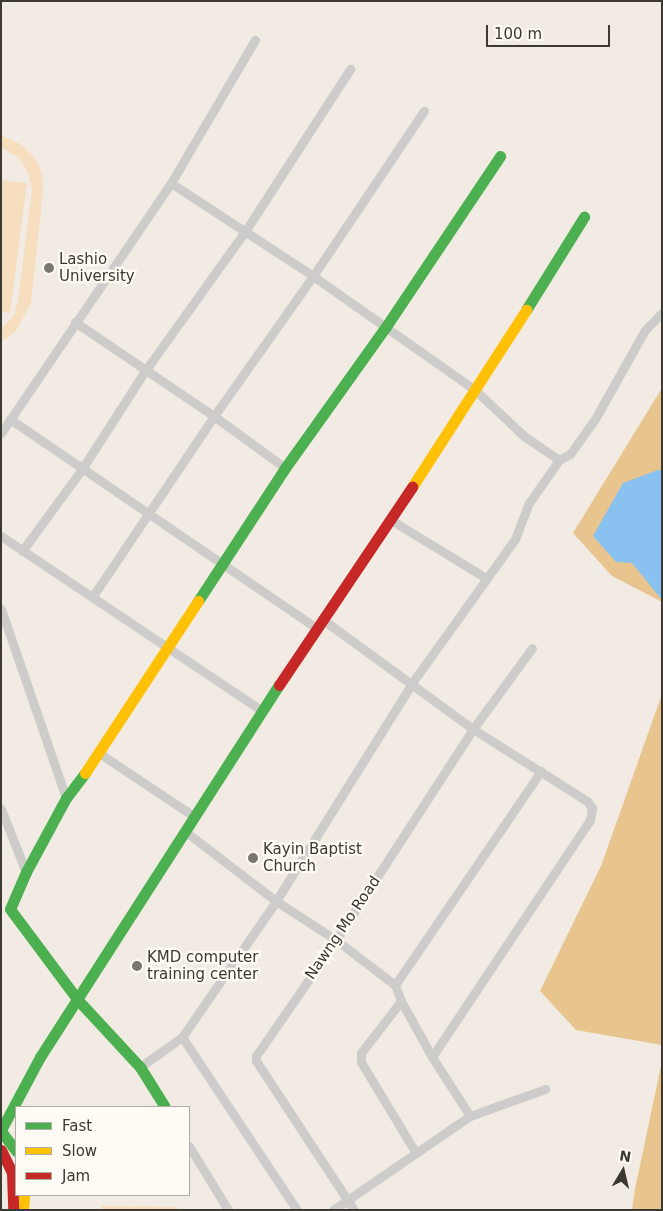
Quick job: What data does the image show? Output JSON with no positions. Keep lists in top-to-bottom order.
{
  "streets": {
    "street": ["Nawng Mo Road"]
  },
  "places": ["Lashio University", "Kayin Baptist Church", "KMD computer training center"],
  "legend": ["Fast", "Slow", "Jam"],
  "scale_bar": "100 m",
  "north": "top"
}
